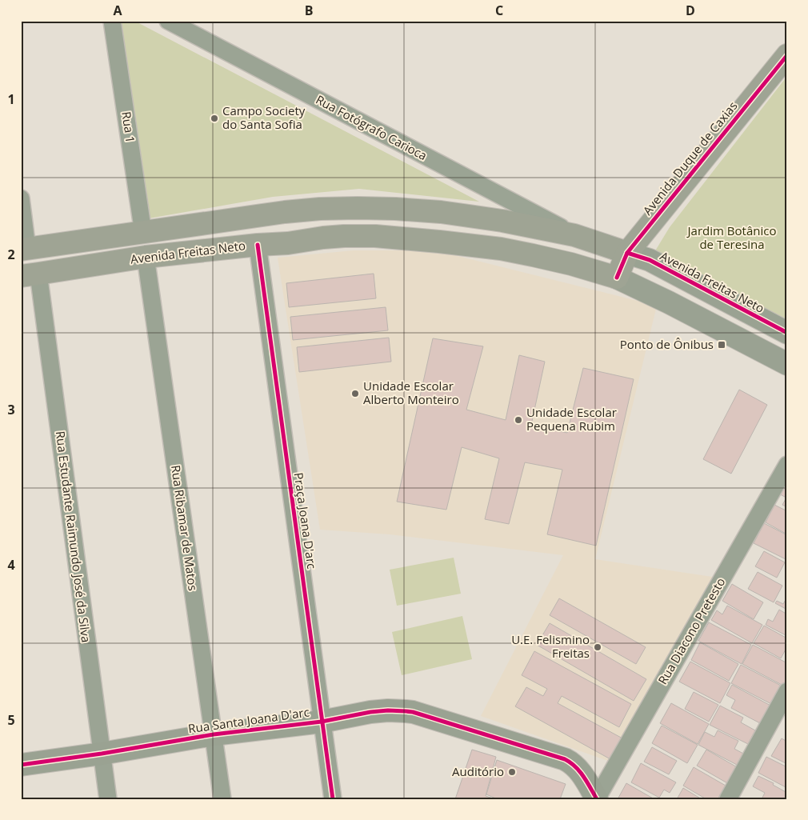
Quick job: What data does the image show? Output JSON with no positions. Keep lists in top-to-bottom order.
{
  "streets": {
    "main road": ["Avenida Duque de Caxias", "Avenida Freitas Neto"],
    "street": [
      "Rua 1",
      "Rua Fotógrafo Carioca",
      "Praça Joana D'arc",
      "Rua Ribamar de Matos",
      "Rua Estudante Raimundo José da Silva",
      "Rua Diacono Pretesto",
      "Rua Santa Joana D'arc"
    ]
  },
  "crossings": [
    ["Rua 1", "Avenida Freitas Neto"],
    ["Rua Fotógrafo Carioca", "Avenida Freitas Neto"],
    ["Avenida Duque de Caxias", "Avenida Freitas Neto"],
    ["Avenida Freitas Neto", "Praça Joana D'arc"],
    ["Avenida Freitas Neto", "Rua Ribamar de Matos"],
    ["Avenida Freitas Neto", "Rua Estudante Raimundo José da Silva"],
    ["Praça Joana D'arc", "Rua Santa Joana D'arc"],
    ["Rua Ribamar de Matos", "Rua Santa Joana D'arc"],
    ["Rua Estudante Raimundo José da Silva", "Rua Santa Joana D'arc"],
    ["Rua Diacono Pretesto", "Rua Santa Joana D'arc"]
  ],
  "parks": ["Jardim Botânico de Teresina"],
  "places": {
    "other": [
      "Campo Society do Santa Sofia",
      "Unidade Escolar Alberto Monteiro",
      "Unidade Escolar Pequena Rubim",
      "U.E. Felismino Freitas",
      "Auditório"
    ],
    "transit": ["Ponto de Ônibus"]
  },
  "grid": {
    "columns": [
      "A",
      "B",
      "C",
      "D"
    ],
    "rows": [
      "1",
      "2",
      "3",
      "4",
      "5"
    ]
  }
}
